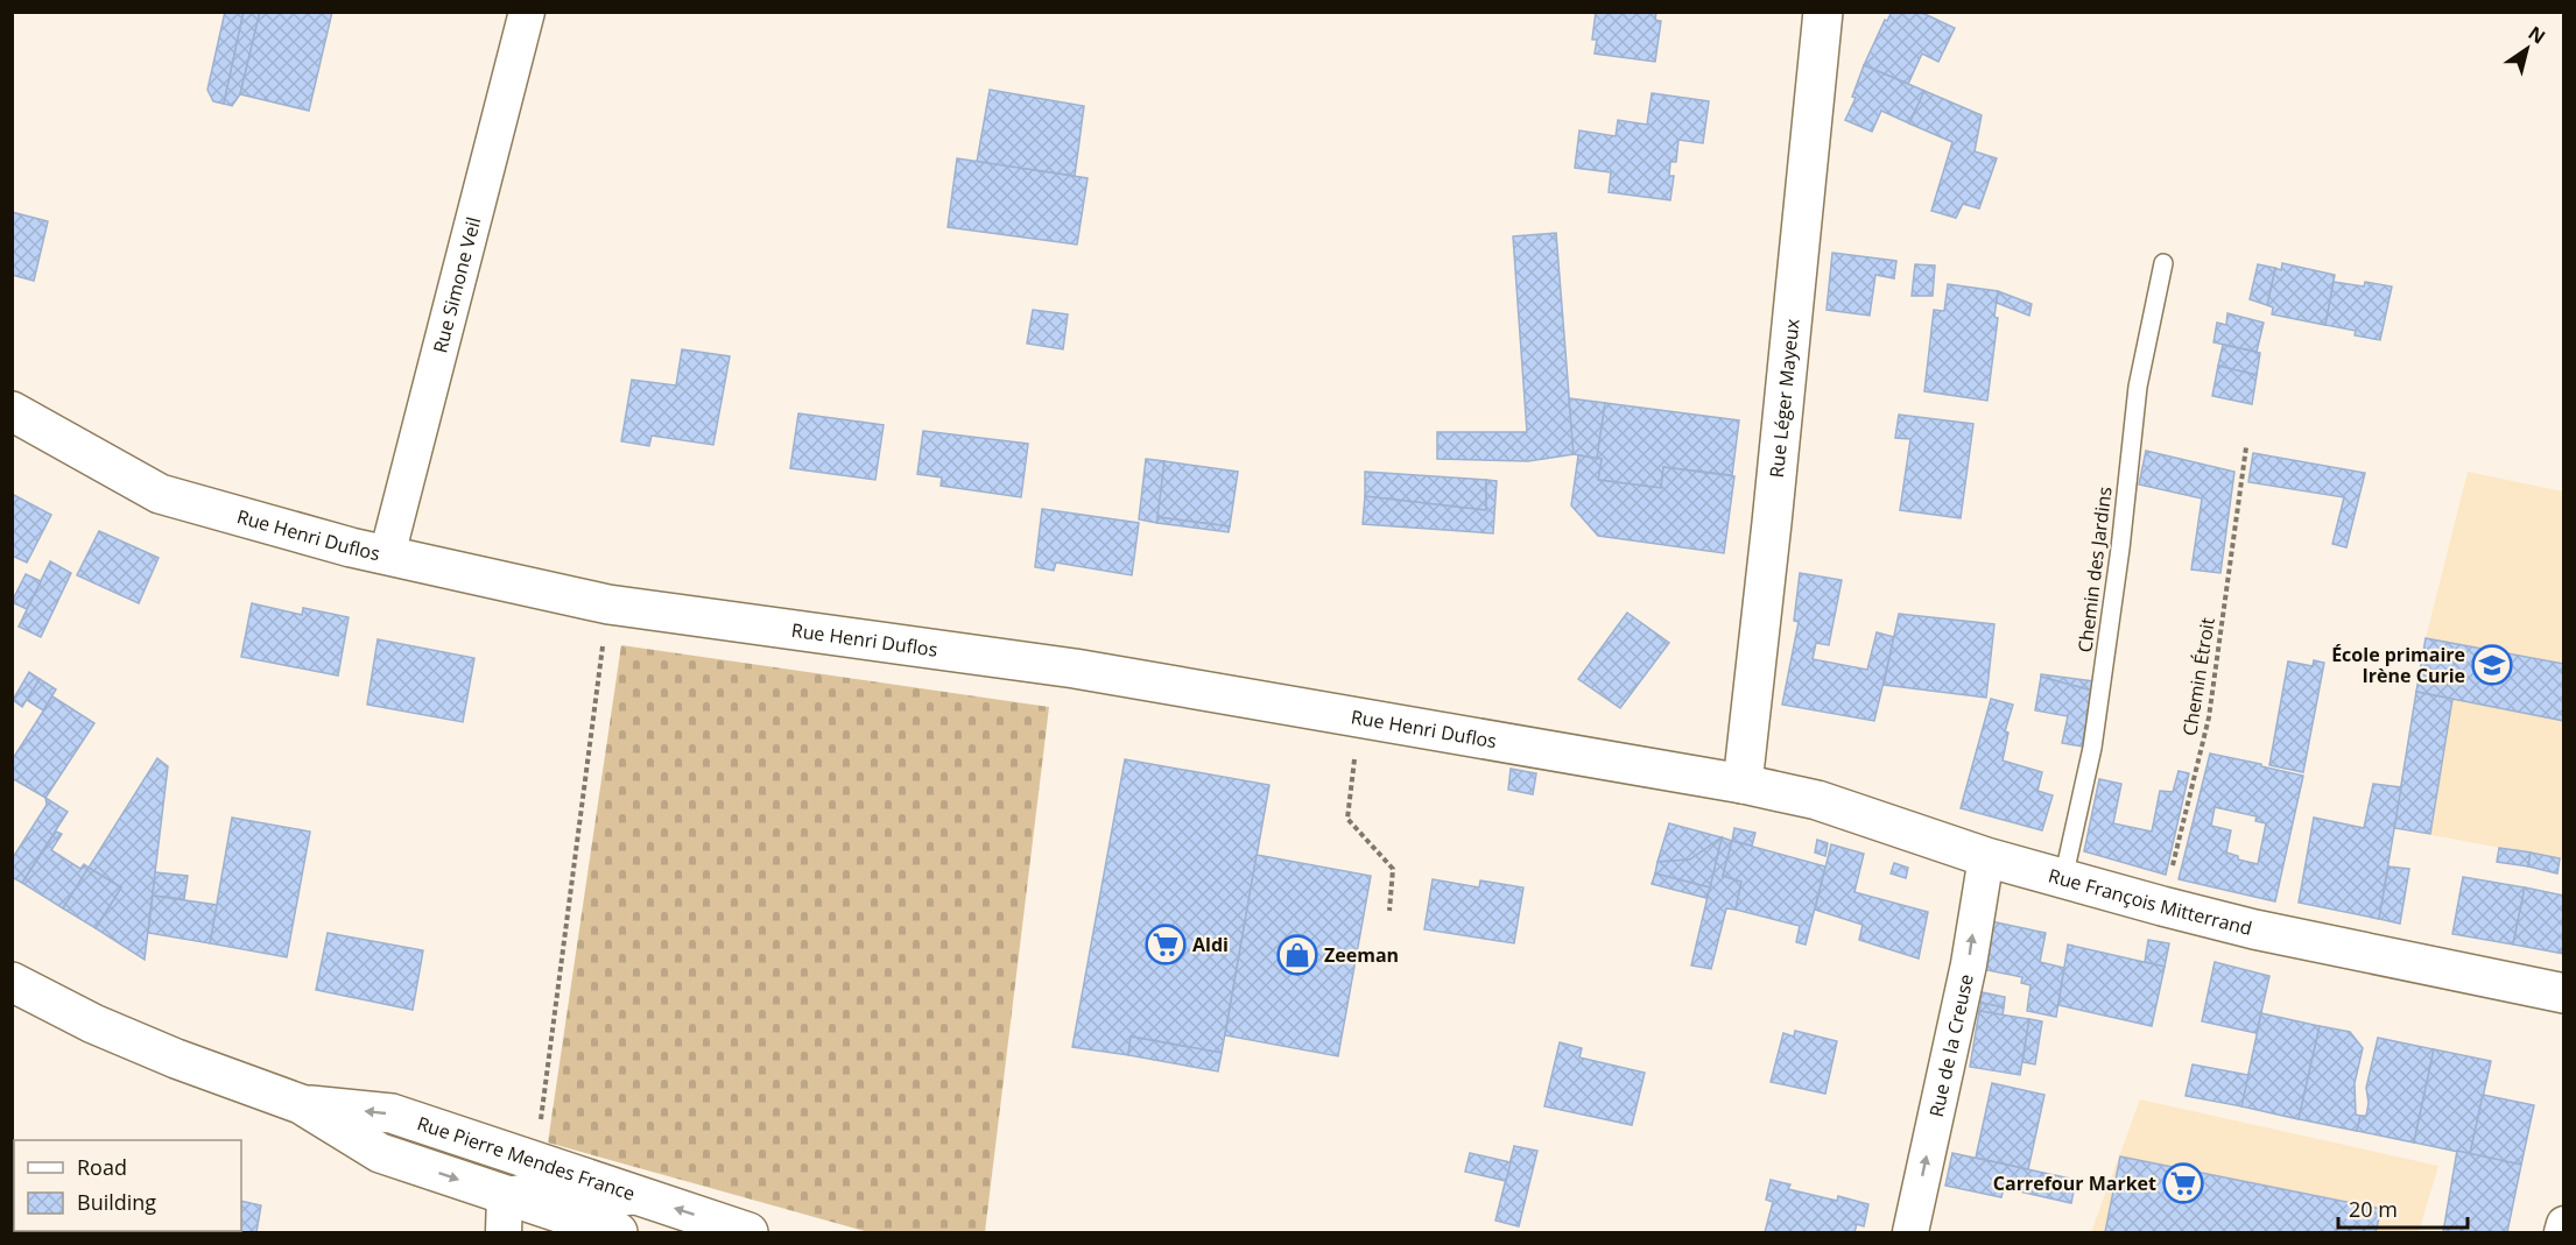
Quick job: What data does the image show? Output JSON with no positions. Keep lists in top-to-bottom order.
{
  "streets": {
    "street": [
      "Rue Simone Veil",
      "Rue Léger Mayeux",
      "Rue Henri Duflos",
      "Rue François Mitterrand",
      "Rue de la Creuse",
      "Rue Pierre Mendes France"
    ],
    "lane": ["Chemin des Jardins"],
    "path": ["Chemin Étroit"]
  },
  "crossings": [
    ["Rue Simone Veil", "Rue Henri Duflos"],
    ["Rue Léger Mayeux", "Rue Henri Duflos"],
    ["Rue Léger Mayeux", "Rue François Mitterrand"],
    ["Rue Henri Duflos", "Rue François Mitterrand"],
    ["Chemin des Jardins", "Rue François Mitterrand"],
    ["Chemin Étroit", "Rue François Mitterrand"],
    ["Rue François Mitterrand", "Rue de la Creuse"]
  ],
  "one_way": ["Rue de la Creuse"],
  "places": {
    "school or university": ["École primaire Irène Curie"],
    "supermarket": ["Aldi", "Carrefour Market"],
    "shop": ["Zeeman"]
  },
  "legend": ["Road", "Building"],
  "scale_bar": "20 m",
  "north": "top right"
}
